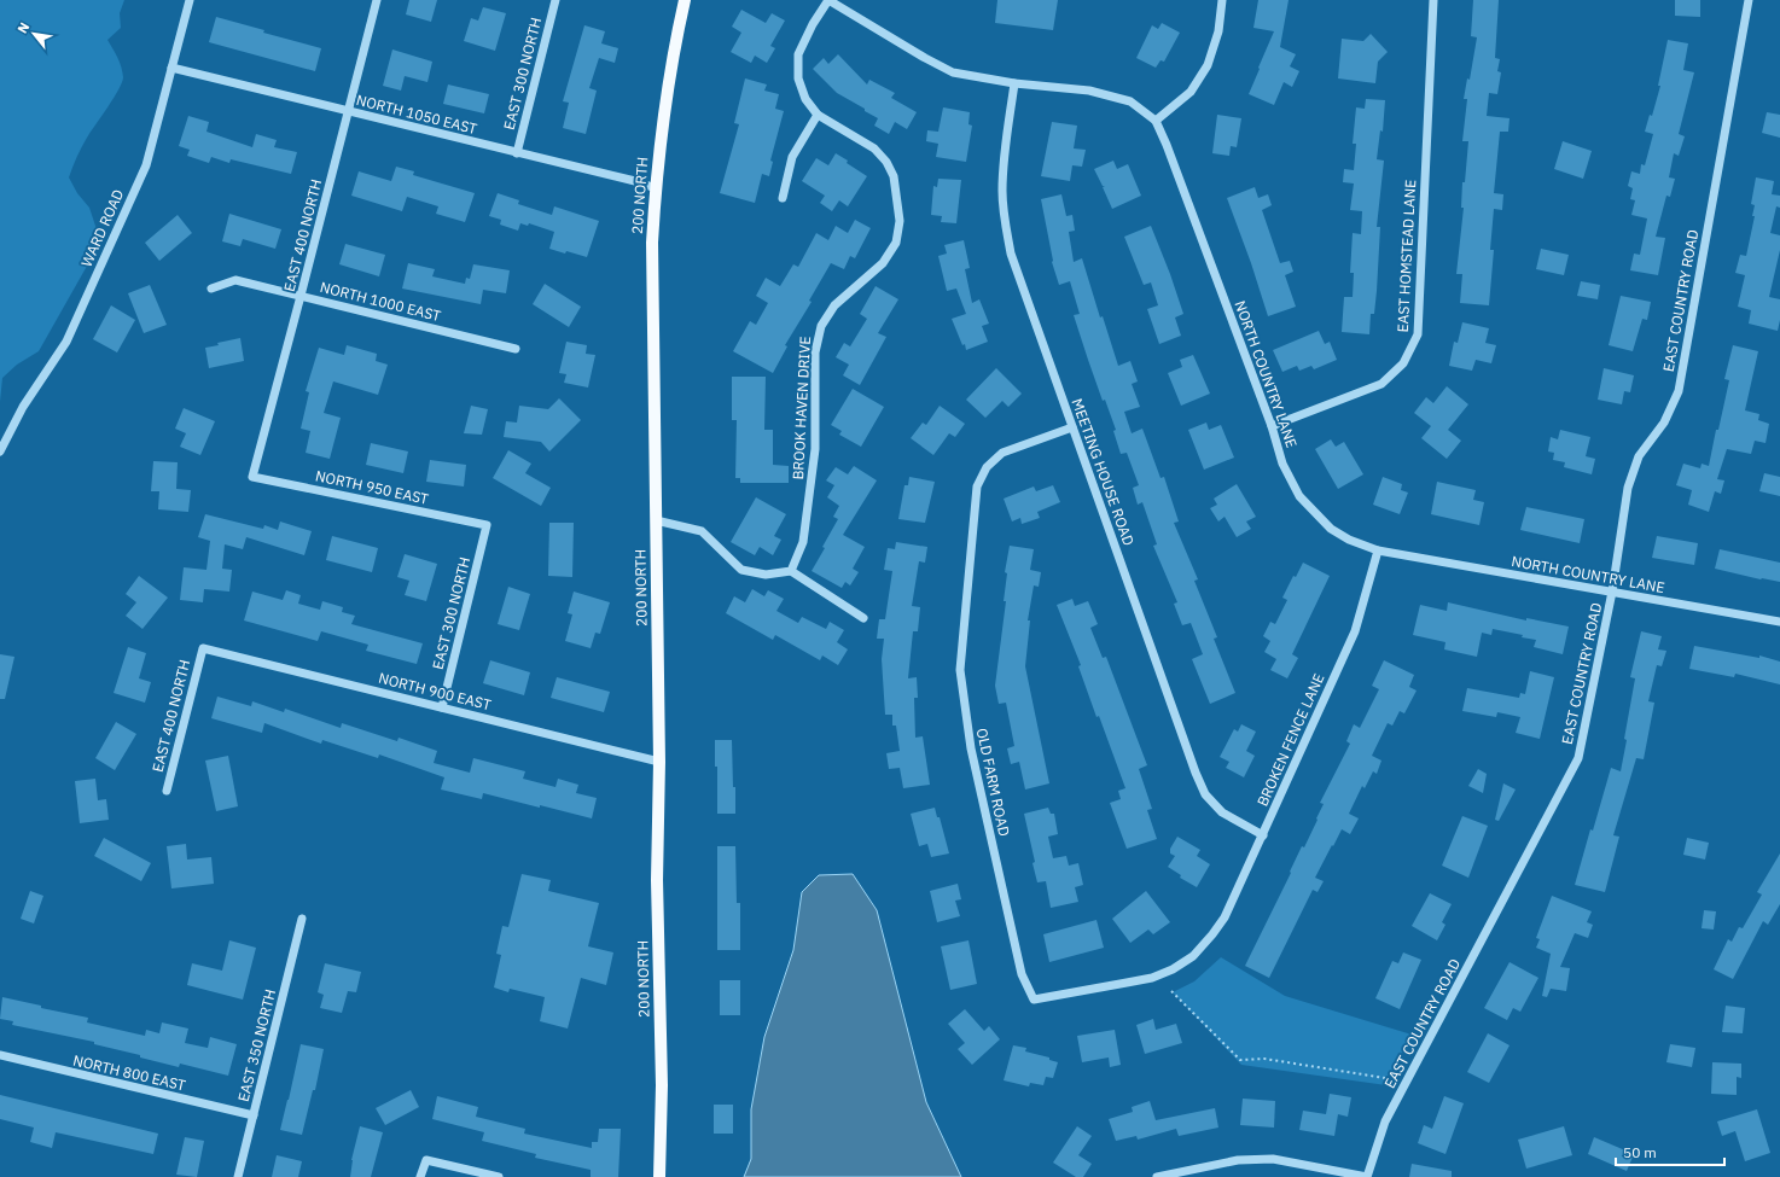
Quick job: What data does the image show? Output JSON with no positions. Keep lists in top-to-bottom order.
{
  "streets": {
    "main road": ["200 NORTH"],
    "street": [
      "EAST 300 NORTH",
      "NORTH 1050 EAST",
      "WARD ROAD",
      "EAST 400 NORTH",
      "EAST HOMSTEAD LANE",
      "EAST COUNTRY ROAD",
      "NORTH 1000 EAST",
      "NORTH COUNTRY LANE",
      "BROOK HAVEN DRIVE",
      "MEETING HOUSE ROAD",
      "NORTH 950 EAST",
      "NORTH 900 EAST",
      "BROKEN FENCE LANE",
      "OLD FARM ROAD",
      "EAST 350 NORTH",
      "NORTH 800 EAST"
    ]
  },
  "crossings": [
    ["EAST 300 NORTH", "NORTH 1050 EAST"],
    ["EAST 300 NORTH", "NORTH 950 EAST"],
    ["EAST 300 NORTH", "NORTH 900 EAST"],
    ["NORTH 1050 EAST", "200 NORTH"],
    ["NORTH 1050 EAST", "WARD ROAD"],
    ["NORTH 1050 EAST", "EAST 400 NORTH"],
    ["200 NORTH", "NORTH 900 EAST"],
    ["EAST 400 NORTH", "NORTH 1000 EAST"],
    ["EAST 400 NORTH", "NORTH 950 EAST"],
    ["EAST 400 NORTH", "NORTH 900 EAST"],
    ["EAST HOMSTEAD LANE", "NORTH COUNTRY LANE"],
    ["EAST COUNTRY ROAD", "NORTH COUNTRY LANE"],
    ["NORTH COUNTRY LANE", "BROOK HAVEN DRIVE"],
    ["NORTH COUNTRY LANE", "MEETING HOUSE ROAD"],
    ["NORTH COUNTRY LANE", "BROKEN FENCE LANE"],
    ["MEETING HOUSE ROAD", "BROKEN FENCE LANE"],
    ["MEETING HOUSE ROAD", "OLD FARM ROAD"],
    ["BROKEN FENCE LANE", "OLD FARM ROAD"],
    ["EAST 350 NORTH", "NORTH 800 EAST"]
  ],
  "scale_bar": "50 m",
  "north": "top left"
}
